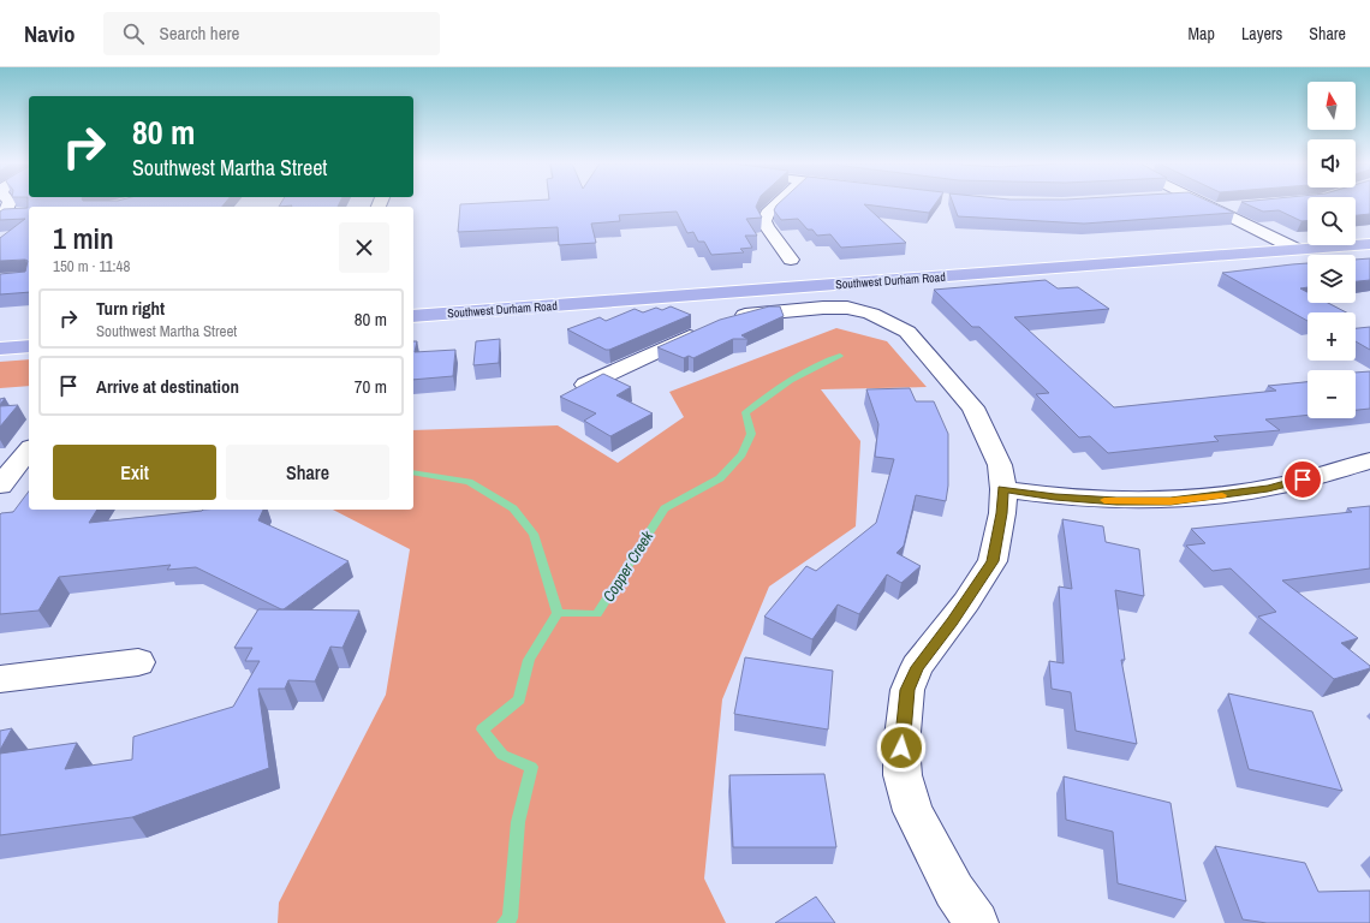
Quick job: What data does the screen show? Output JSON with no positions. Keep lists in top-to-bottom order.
{
  "streets": {
    "main road": ["Southwest Durham Road"]
  },
  "water": ["Copper Creek"],
  "north": "top",
  "page": {
    "header": "Navio",
    "search": "Search here",
    "nav": ["Map", "Layers", "Share"],
    "map_buttons": ["+", "−"],
    "turn": ["80 m", "Southwest Martha Street"],
    "heading": ["1 min", "150 m · 11:48"],
    "list": [
      {
        "name": "Turn right",
        "note": "Southwest Martha Street",
        "value": "80 m"
      },
      {
        "name": "Arrive at destination",
        "value": "70 m"
      }
    ],
    "buttons": ["Exit", "Share"]
  }
}
